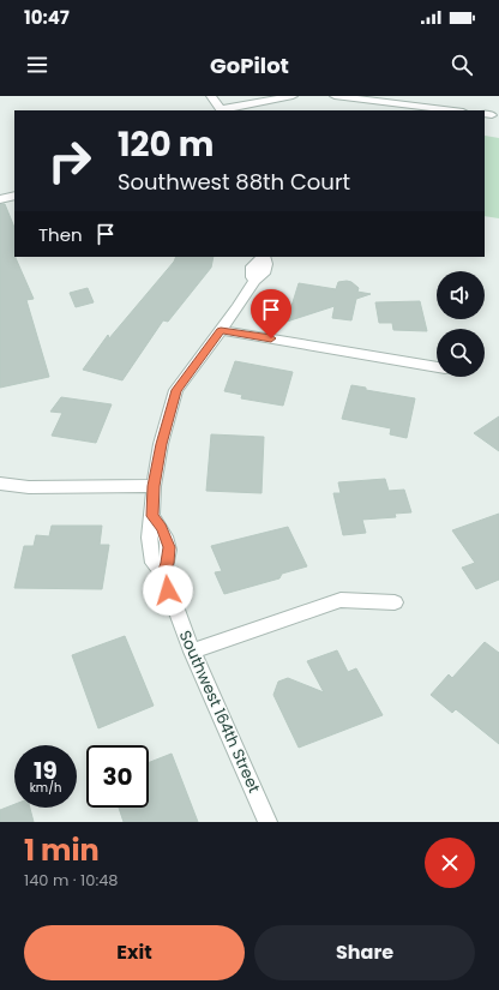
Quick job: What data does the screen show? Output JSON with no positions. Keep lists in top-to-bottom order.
{
  "streets": {
    "street": ["Southwest 164th Street"]
  },
  "page": {
    "status": "10:47",
    "header": "GoPilot",
    "turn": ["120 m", "Southwest 88th Court"],
    "then": "Then",
    "speed": "19 km/h",
    "limit": "30",
    "heading": ["1 min", "140 m · 10:48"],
    "buttons": ["Exit", "Share"]
  }
}
